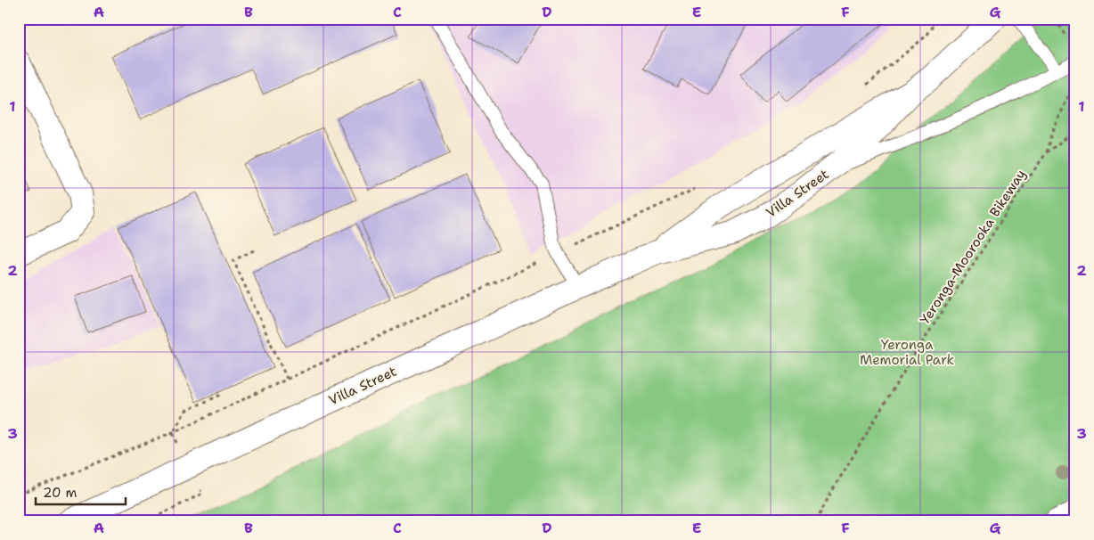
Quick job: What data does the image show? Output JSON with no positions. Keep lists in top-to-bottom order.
{
  "streets": {
    "street": ["Villa Street"],
    "path": ["Yeronga-Moorooka Bikeway"]
  },
  "parks": ["Yeronga Memorial Park"],
  "scale_bar": "20 m",
  "grid": {
    "columns": [
      "A",
      "B",
      "C",
      "D",
      "E",
      "F",
      "G"
    ],
    "rows": ["1", "2", "3"]
  }
}
